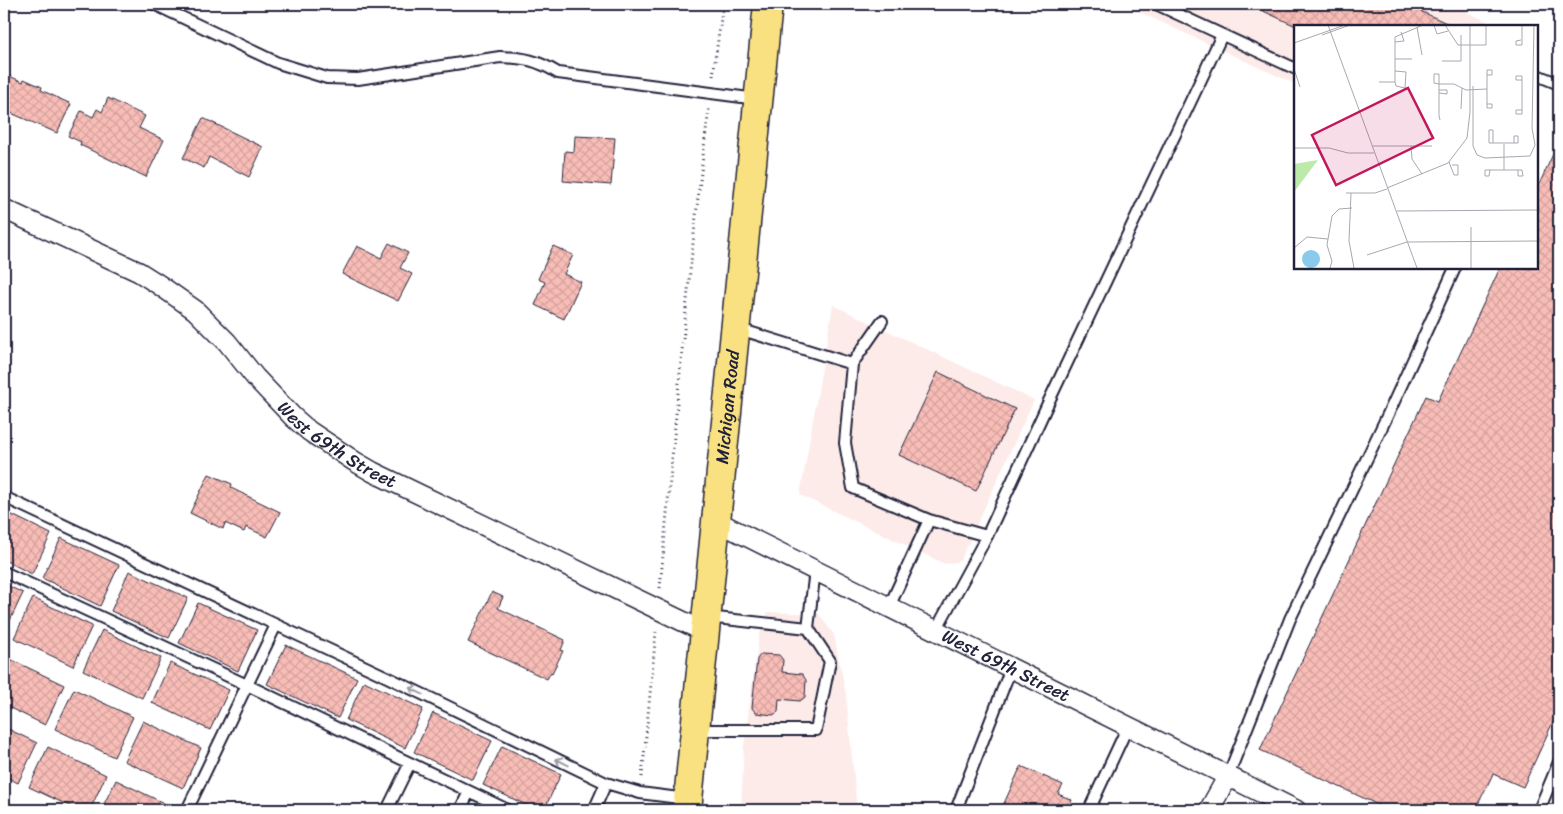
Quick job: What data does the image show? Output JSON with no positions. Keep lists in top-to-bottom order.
{
  "streets": {
    "main road": ["Michigan Road"],
    "street": ["West 69th Street"]
  },
  "crossings": [
    ["Michigan Road", "West 69th Street"]
  ]
}
